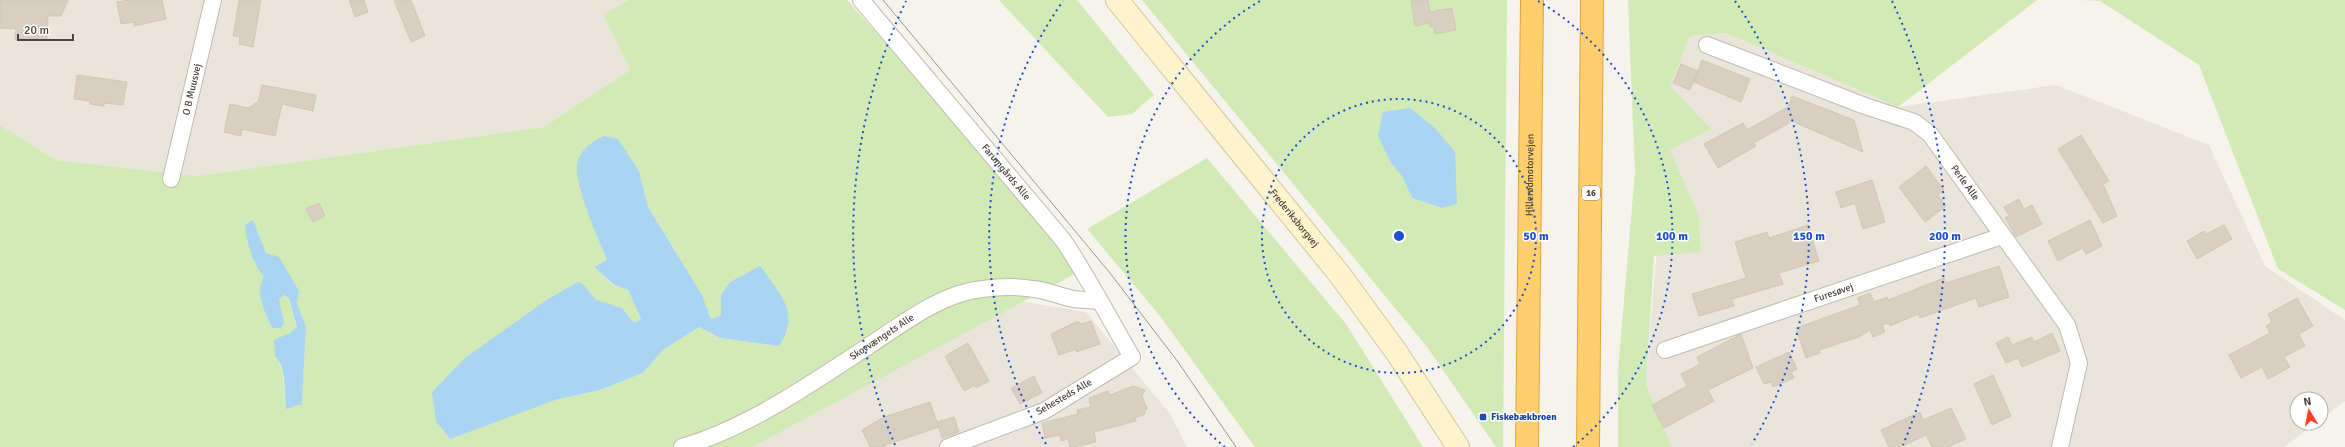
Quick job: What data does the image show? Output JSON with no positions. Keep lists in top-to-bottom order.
{
  "streets": {
    "highway": ["Hillerødmotorvejen", "16"],
    "street": [
      "O B Muusvej",
      "Farumgårds Alle",
      "Perle Alle",
      "Frederiksborgvej",
      "Furesøvej",
      "Skovvængets Alle",
      "Sehesteds Alle"
    ]
  },
  "crossings": [
    ["Farumgårds Alle", "Skovvængets Alle"],
    ["Farumgårds Alle", "Sehesteds Alle"],
    ["Perle Alle", "Furesøvej"]
  ],
  "places": {
    "transit": ["Fiskebækbroen"]
  },
  "scale_bar": "20 m",
  "north": "top",
  "rings": [
    "50 m",
    "100 m",
    "150 m",
    "200 m"
  ]
}
